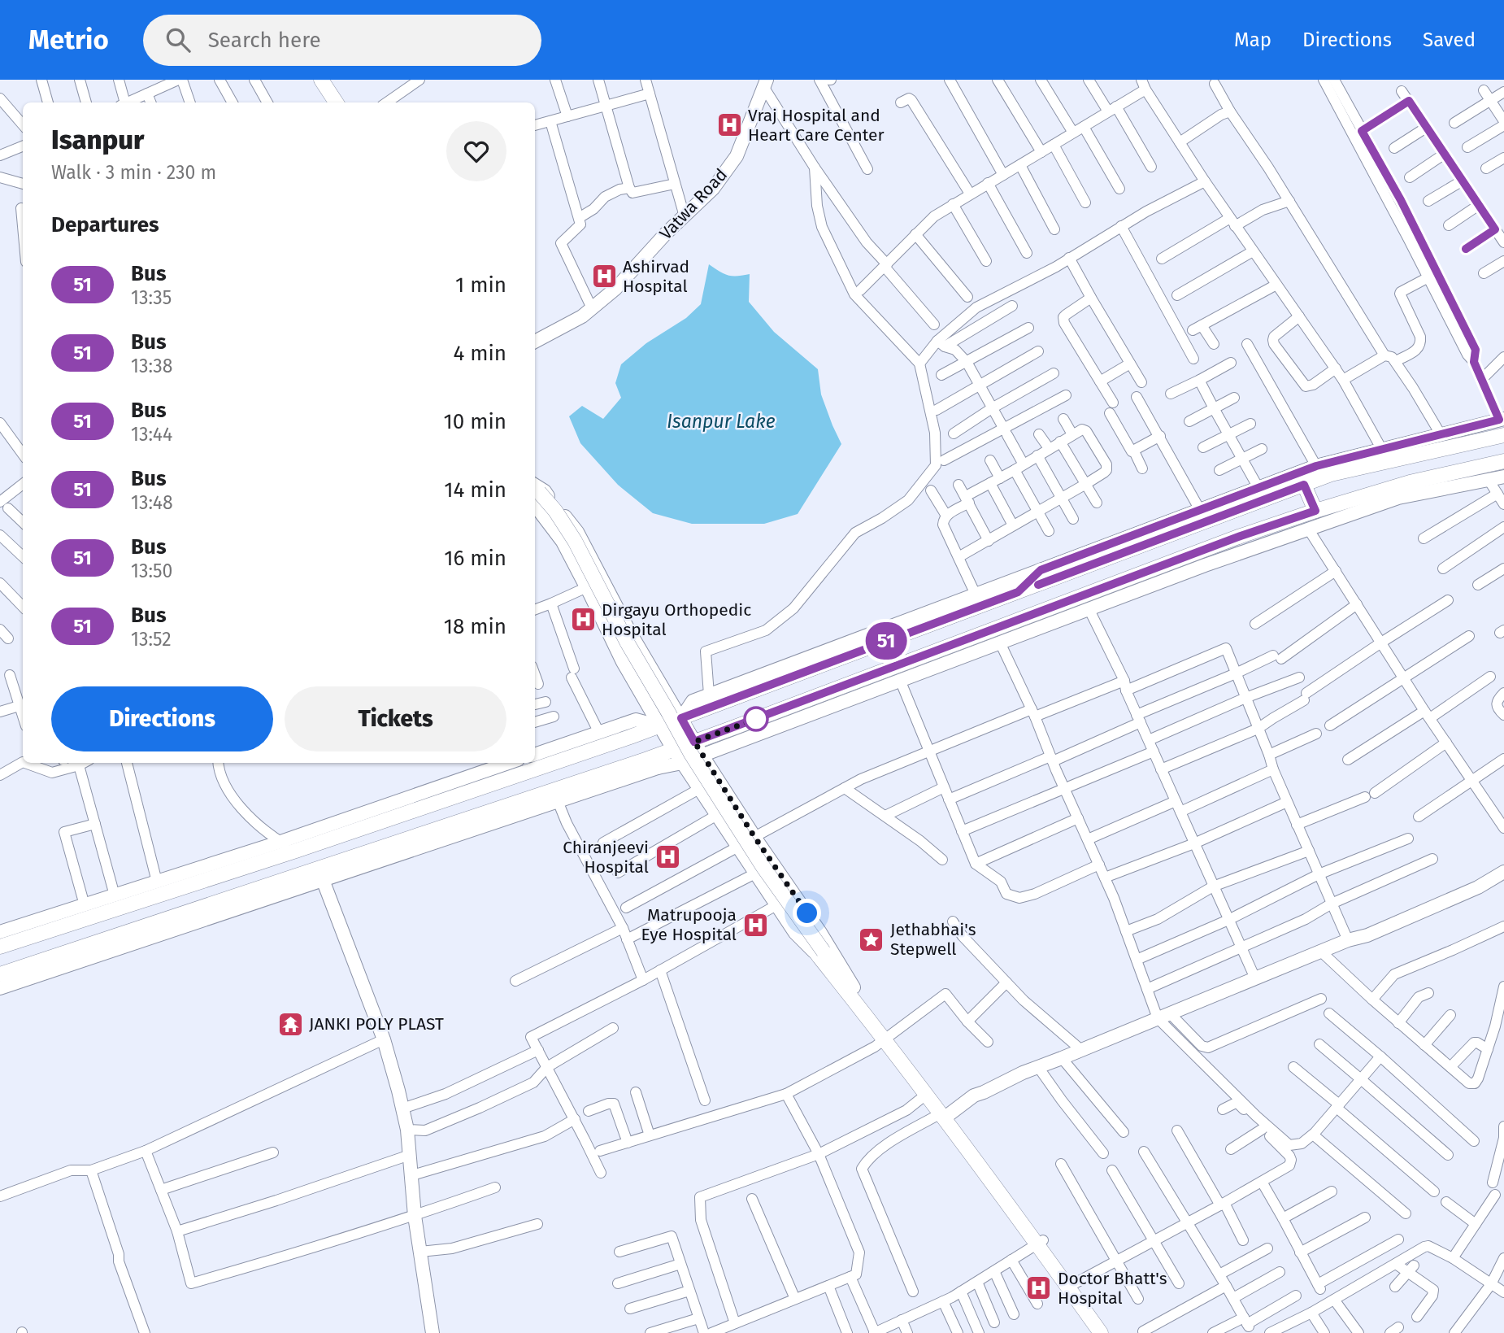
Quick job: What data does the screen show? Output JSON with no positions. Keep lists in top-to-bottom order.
{
  "streets": {
    "street": ["Vatwa Road"]
  },
  "water": ["Isanpur Lake"],
  "places": {
    "hospital": [
      "Vraj Hospital and Heart Care Center",
      "Ashirvad Hospital",
      "Dirgayu Orthopedic Hospital",
      "Chiranjeevi Hospital",
      "Matrupooja Eye Hospital",
      "Doctor Bhatt's Hospital"
    ],
    "place": ["Jethabhai's Stepwell"],
    "temple": ["JANKI POLY PLAST"]
  },
  "lines": ["bus line 51"],
  "page": {
    "header": "Metrio",
    "search": "Search here",
    "nav": ["Map", "Directions", "Saved"],
    "on_map": "51",
    "heading": [
      ["Isanpur", "Walk · 3 min · 230 m"],
      "Departures"
    ],
    "list": [
      {
        "mark": "51",
        "name": "Bus",
        "note": "13:35",
        "value": "1 min"
      },
      {
        "mark": "51",
        "name": "Bus",
        "note": "13:38",
        "value": "4 min"
      },
      {
        "mark": "51",
        "name": "Bus",
        "note": "13:44",
        "value": "10 min"
      },
      {
        "mark": "51",
        "name": "Bus",
        "note": "13:48",
        "value": "14 min"
      },
      {
        "mark": "51",
        "name": "Bus",
        "note": "13:50",
        "value": "16 min"
      },
      {
        "mark": "51",
        "name": "Bus",
        "note": "13:52",
        "value": "18 min"
      }
    ],
    "buttons": ["Directions", "Tickets"]
  }
}
